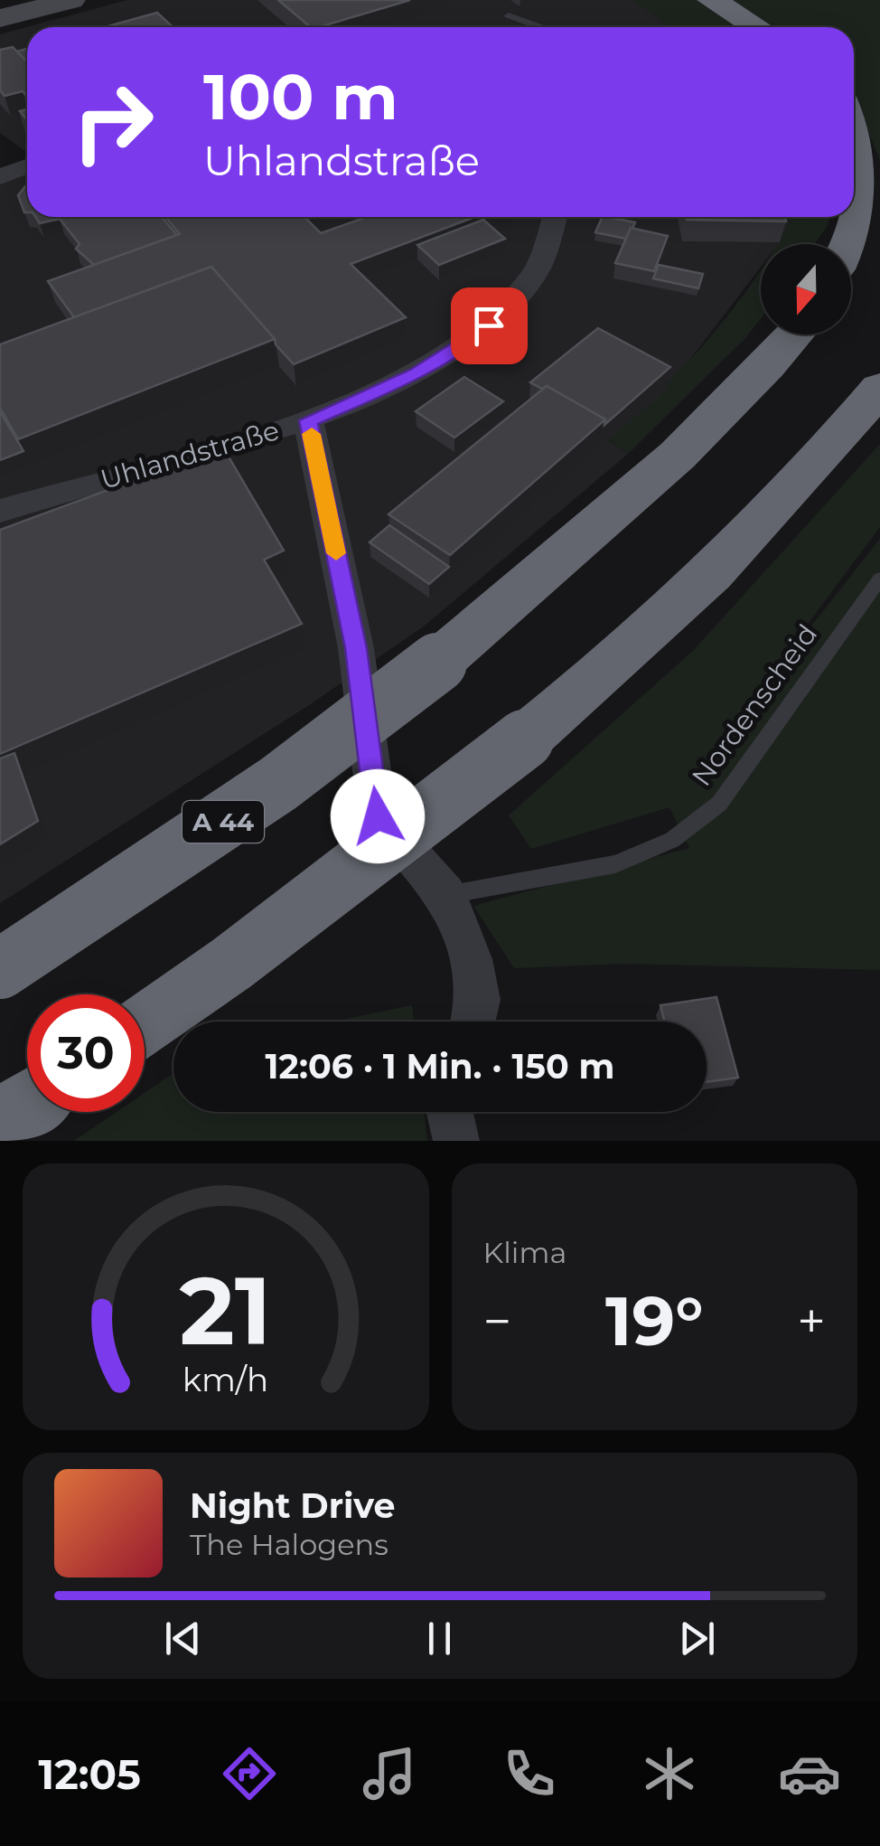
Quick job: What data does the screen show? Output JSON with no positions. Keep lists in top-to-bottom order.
{
  "streets": {
    "highway": ["A 44"],
    "street": ["Uhlandstraße"],
    "lane": ["Nordenscheid"]
  },
  "north": "bottom",
  "page": {
    "turn": ["100 m", "Uhlandstraße"],
    "limit": "30",
    "trip": "12:06 · 1 Min. · 150 m",
    "tile": "Klima",
    "heat": ["−", "19°", "+"],
    "song": ["Night Drive", "The Halogens"],
    "tabs": "12:05",
    "gauge": ["21", "km/h"]
  }
}
